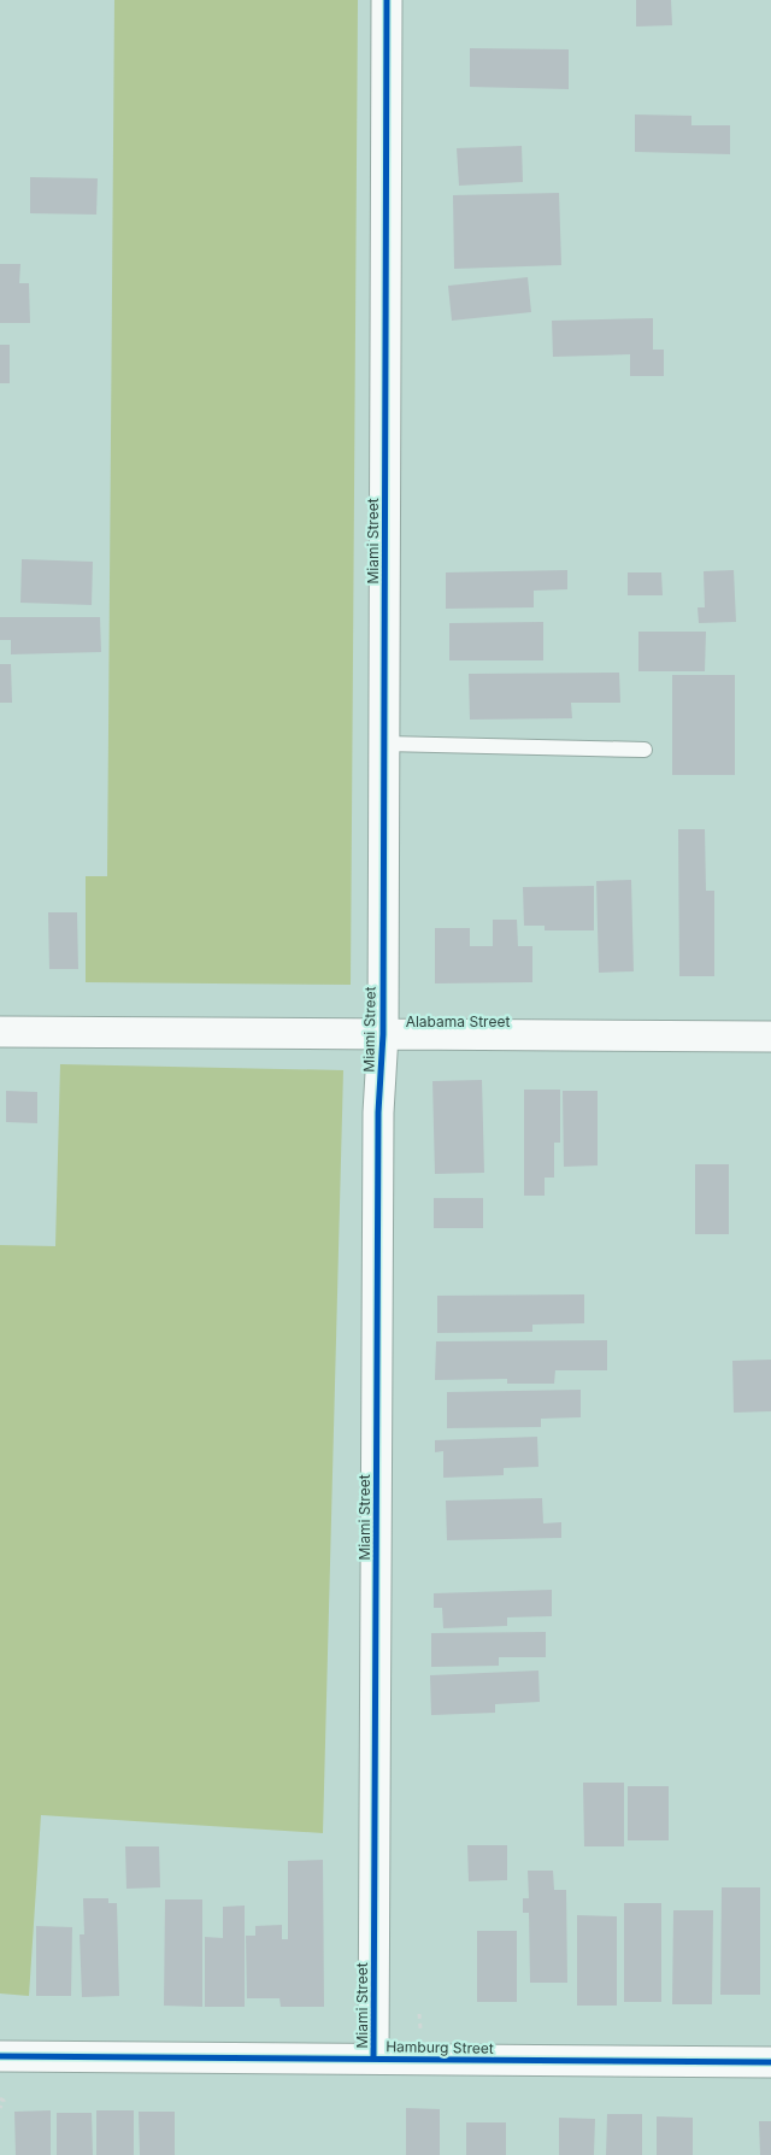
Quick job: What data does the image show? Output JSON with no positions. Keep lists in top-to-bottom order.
{
  "streets": {
    "street": ["Miami Street", "Alabama Street", "Hamburg Street"]
  },
  "crossings": [
    ["Miami Street", "Alabama Street"],
    ["Miami Street", "Hamburg Street"]
  ]
}
